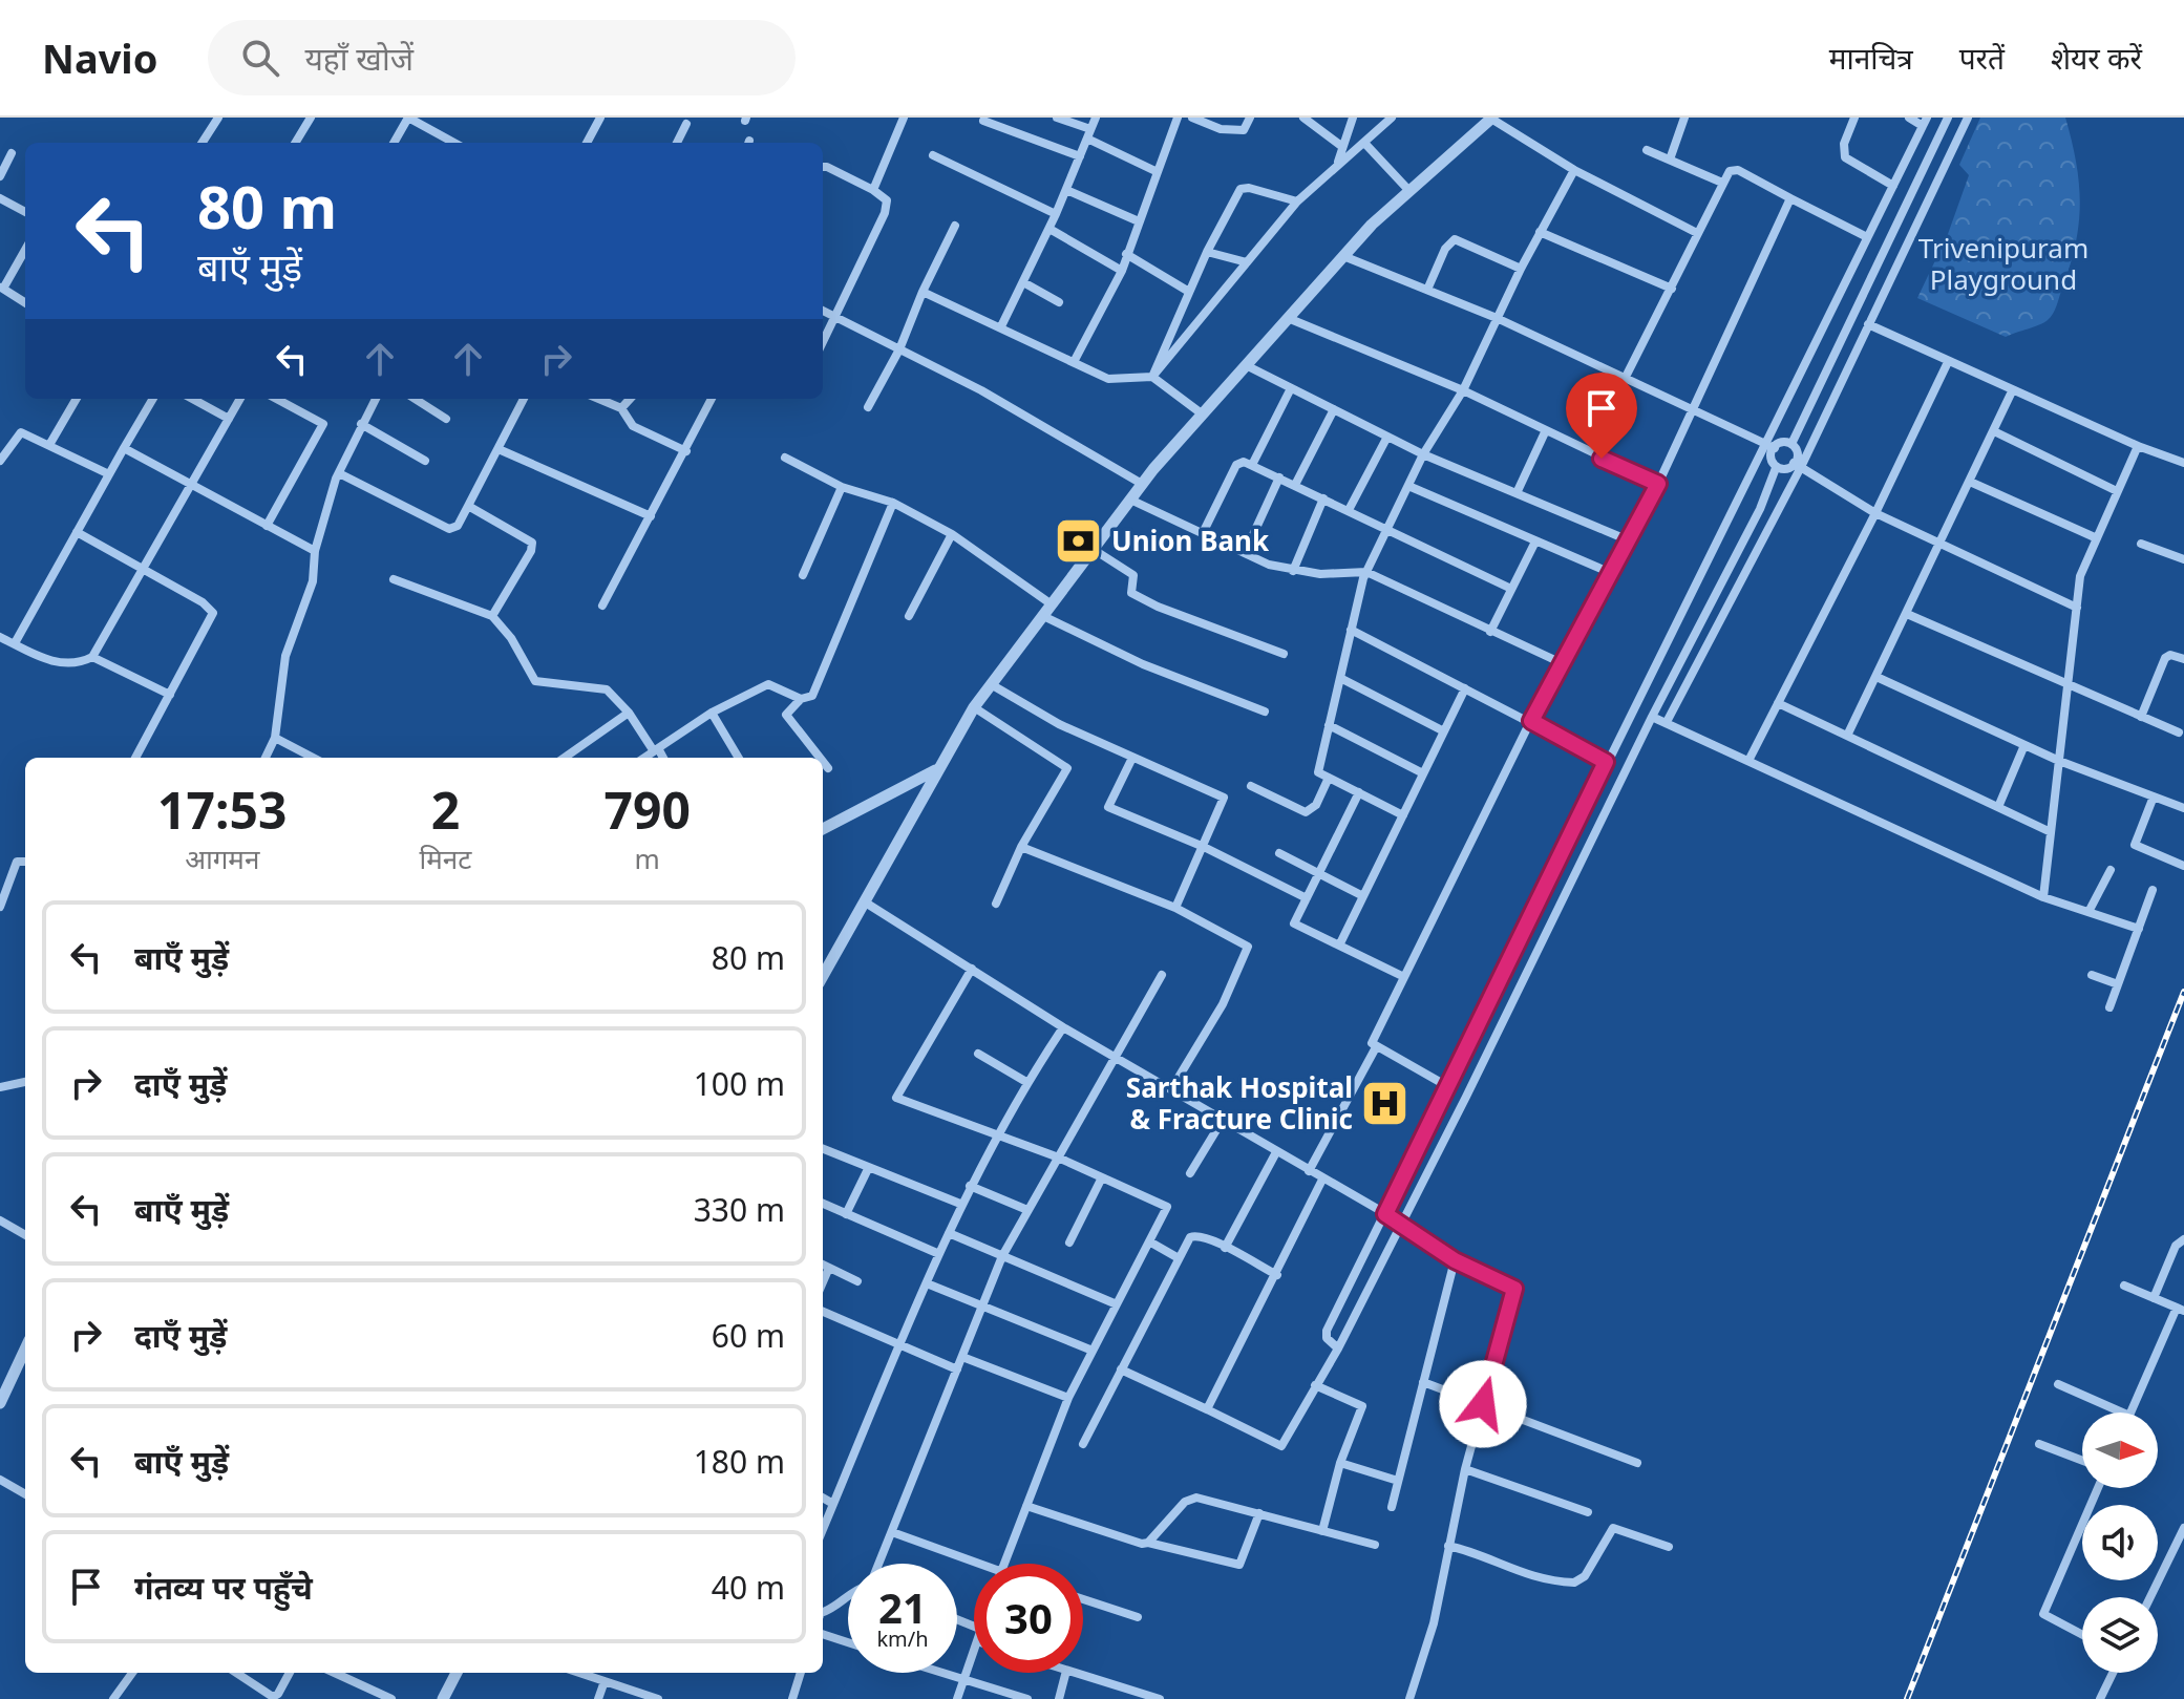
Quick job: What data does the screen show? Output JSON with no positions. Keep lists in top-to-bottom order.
{
  "parks": ["Trivenipuram Playground"],
  "places": {
    "bank": ["Union Bank"],
    "hospital": ["Sarthak Hospital & Fracture Clinic"]
  },
  "north": "right",
  "page": {
    "header": "Navio",
    "search": "यहाँ खोजें",
    "nav": ["मानचित्र", "परतें", "शेयर करें"],
    "turn": ["80 m", "बाएँ मुड़ें"],
    "eta": [
      "17:53",
      "आगमन",
      "2",
      "मिनट",
      "790",
      "m"
    ],
    "list": [
      {
        "name": "बाएँ मुड़ें",
        "value": "80 m"
      },
      {
        "name": "दाएँ मुड़ें",
        "value": "100 m"
      },
      {
        "name": "बाएँ मुड़ें",
        "value": "330 m"
      },
      {
        "name": "दाएँ मुड़ें",
        "value": "60 m"
      },
      {
        "name": "बाएँ मुड़ें",
        "value": "180 m"
      },
      {
        "name": "गंतव्य पर पहुँचे",
        "value": "40 m"
      }
    ],
    "speed": "21 km/h",
    "limit": "30"
  }
}
